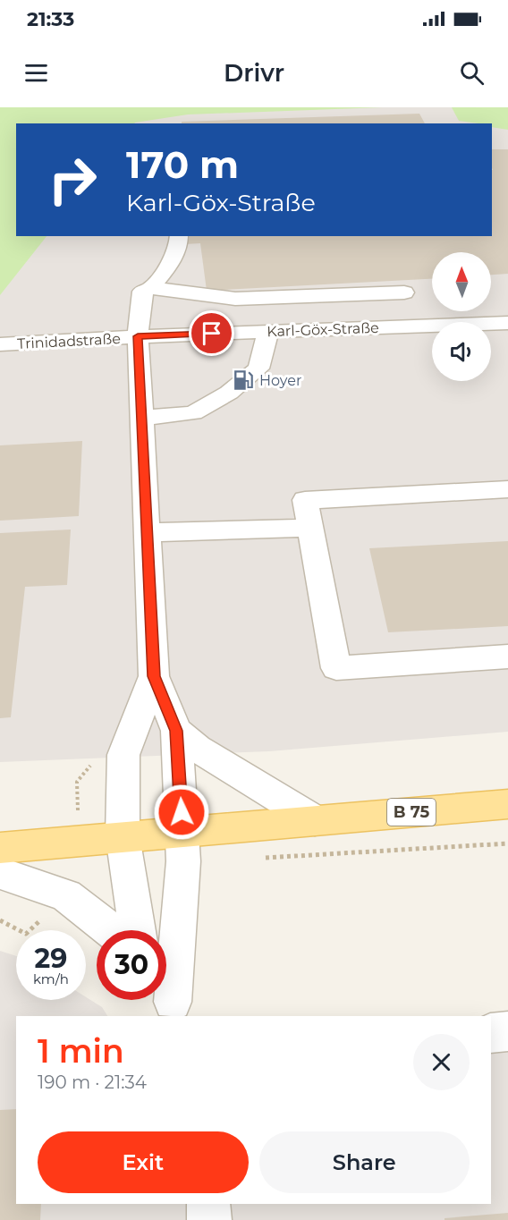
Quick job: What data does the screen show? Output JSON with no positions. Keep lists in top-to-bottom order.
{
  "streets": {
    "main road": ["B 75"],
    "street": ["Karl-Göx-Straße", "Trinidadstraße"]
  },
  "crossings": [
    ["Karl-Göx-Straße", "Trinidadstraße"]
  ],
  "places": {
    "fuel station": ["Hoyer"]
  },
  "north": "top",
  "page": {
    "status": "21:33",
    "header": "Drivr",
    "turn": ["170 m", "Karl-Göx-Straße"],
    "speed": "29 km/h",
    "limit": "30",
    "heading": ["1 min", "190 m · 21:34"],
    "buttons": ["Exit", "Share"]
  }
}
